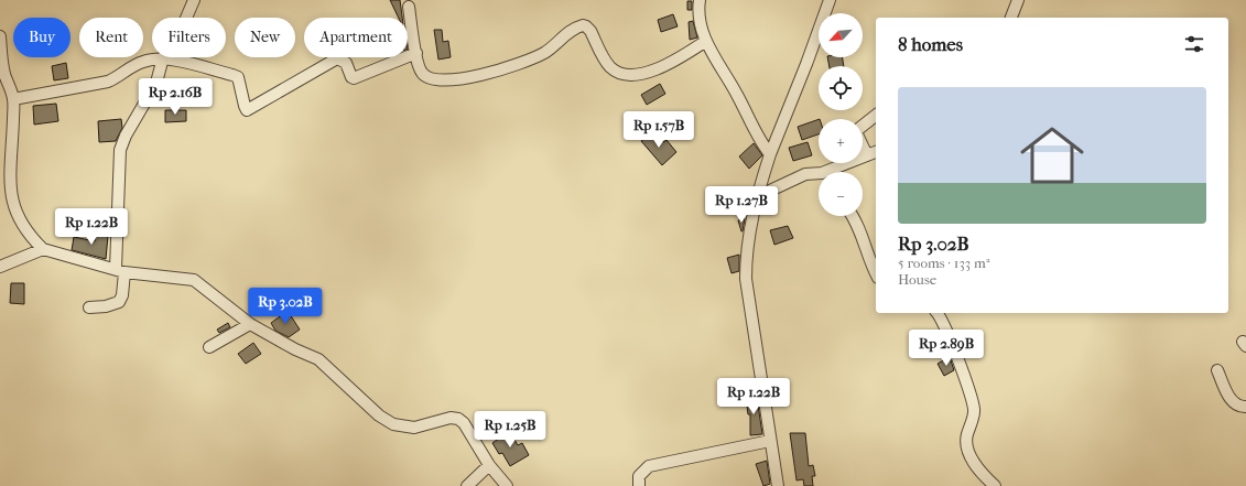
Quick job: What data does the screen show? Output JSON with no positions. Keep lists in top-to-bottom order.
{
  "north": "bottom left",
  "page": {
    "map_buttons": ["+", "−"],
    "chip": [
      "Buy",
      "Rent",
      "Filters",
      "New",
      "Apartment"
    ],
    "heading": "8 homes",
    "list": [
      {
        "name": "Rp 3.02B",
        "note": "5 rooms · 133 m² · House"
      }
    ],
    "price": [
      "Rp 2.16B",
      "Rp 1.57B",
      "Rp 1.27B",
      "Rp 1.22B",
      "Rp 3.02B",
      "Rp 2.89B",
      "Rp 1.22B",
      "Rp 1.25B"
    ]
  }
}
